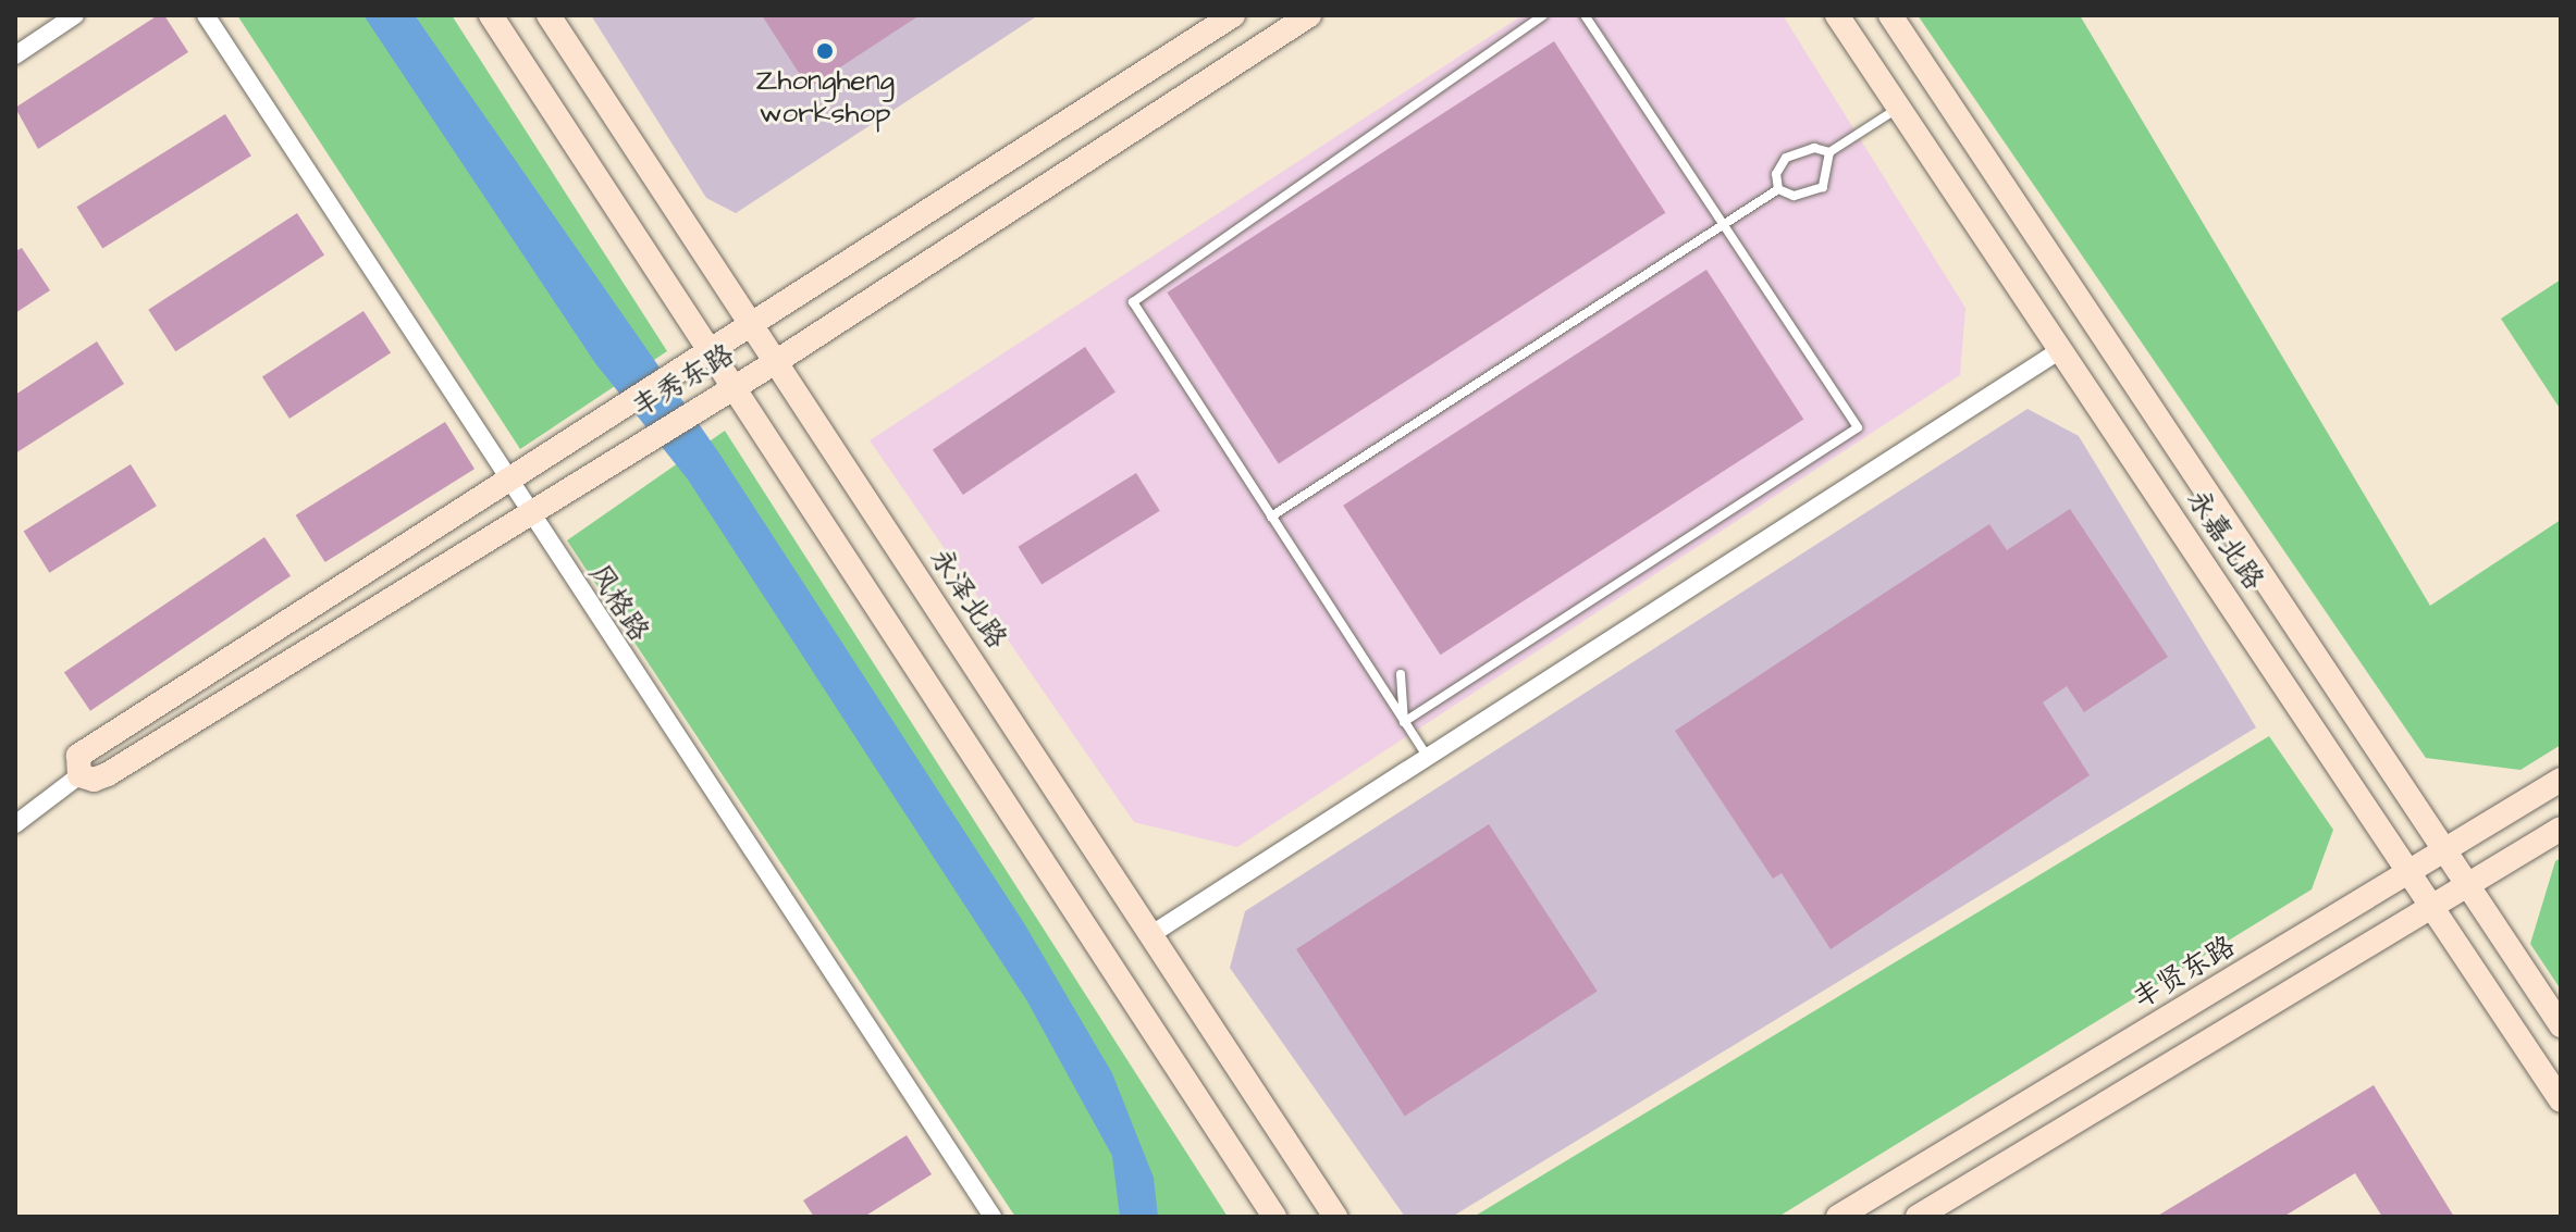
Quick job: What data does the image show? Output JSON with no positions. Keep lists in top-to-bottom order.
{
  "streets": {
    "street": [
      "丰秀东路",
      "永嘉北路",
      "永泽北路",
      "风格路",
      "丰贤东路"
    ]
  },
  "crossings": [
    ["丰秀东路", "永泽北路"],
    ["丰秀东路", "风格路"],
    ["永嘉北路", "丰贤东路"]
  ],
  "places": ["Zhongheng workshop"]
}
